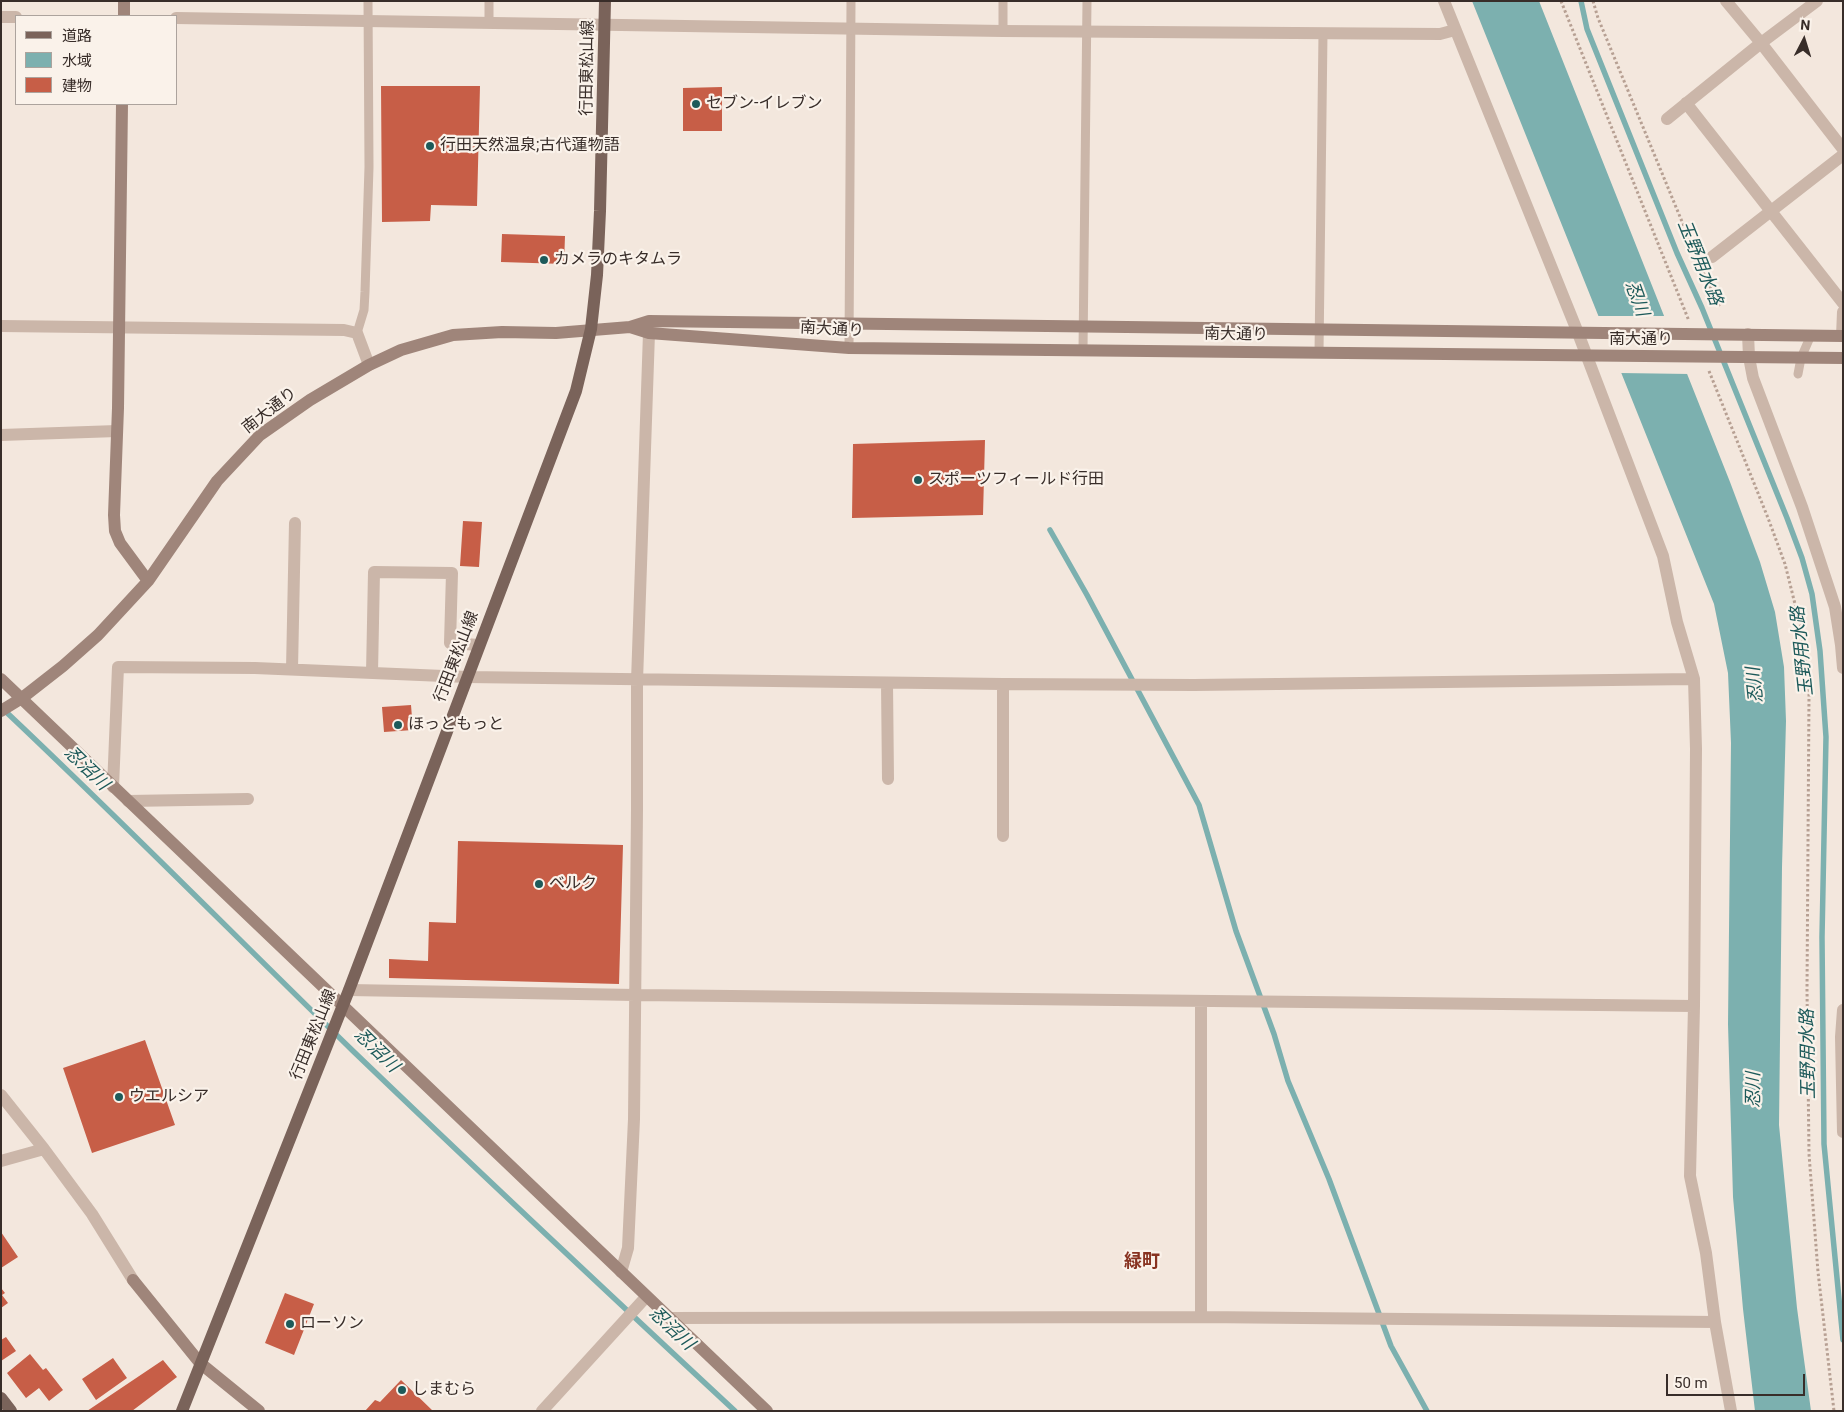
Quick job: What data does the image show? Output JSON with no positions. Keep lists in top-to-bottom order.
{
  "streets": {
    "main road": ["行田東松山線"],
    "street": ["南大通り"]
  },
  "crossings": [
    ["行田東松山線", "南大通り"]
  ],
  "districts": ["緑町"],
  "water": ["玉野用水路", "忍川", "忍沼川"],
  "places": [
    "セブン-イレブン",
    "行田天然温泉;古代蓮物語",
    "カメラのキタムラ",
    "スポーツフィールド行田",
    "ほっともっと",
    "ベルク",
    "ウエルシア",
    "ローソン",
    "しまむら"
  ],
  "legend": ["道路", "水域", "建物"],
  "scale_bar": "50 m",
  "north": "top"
}
